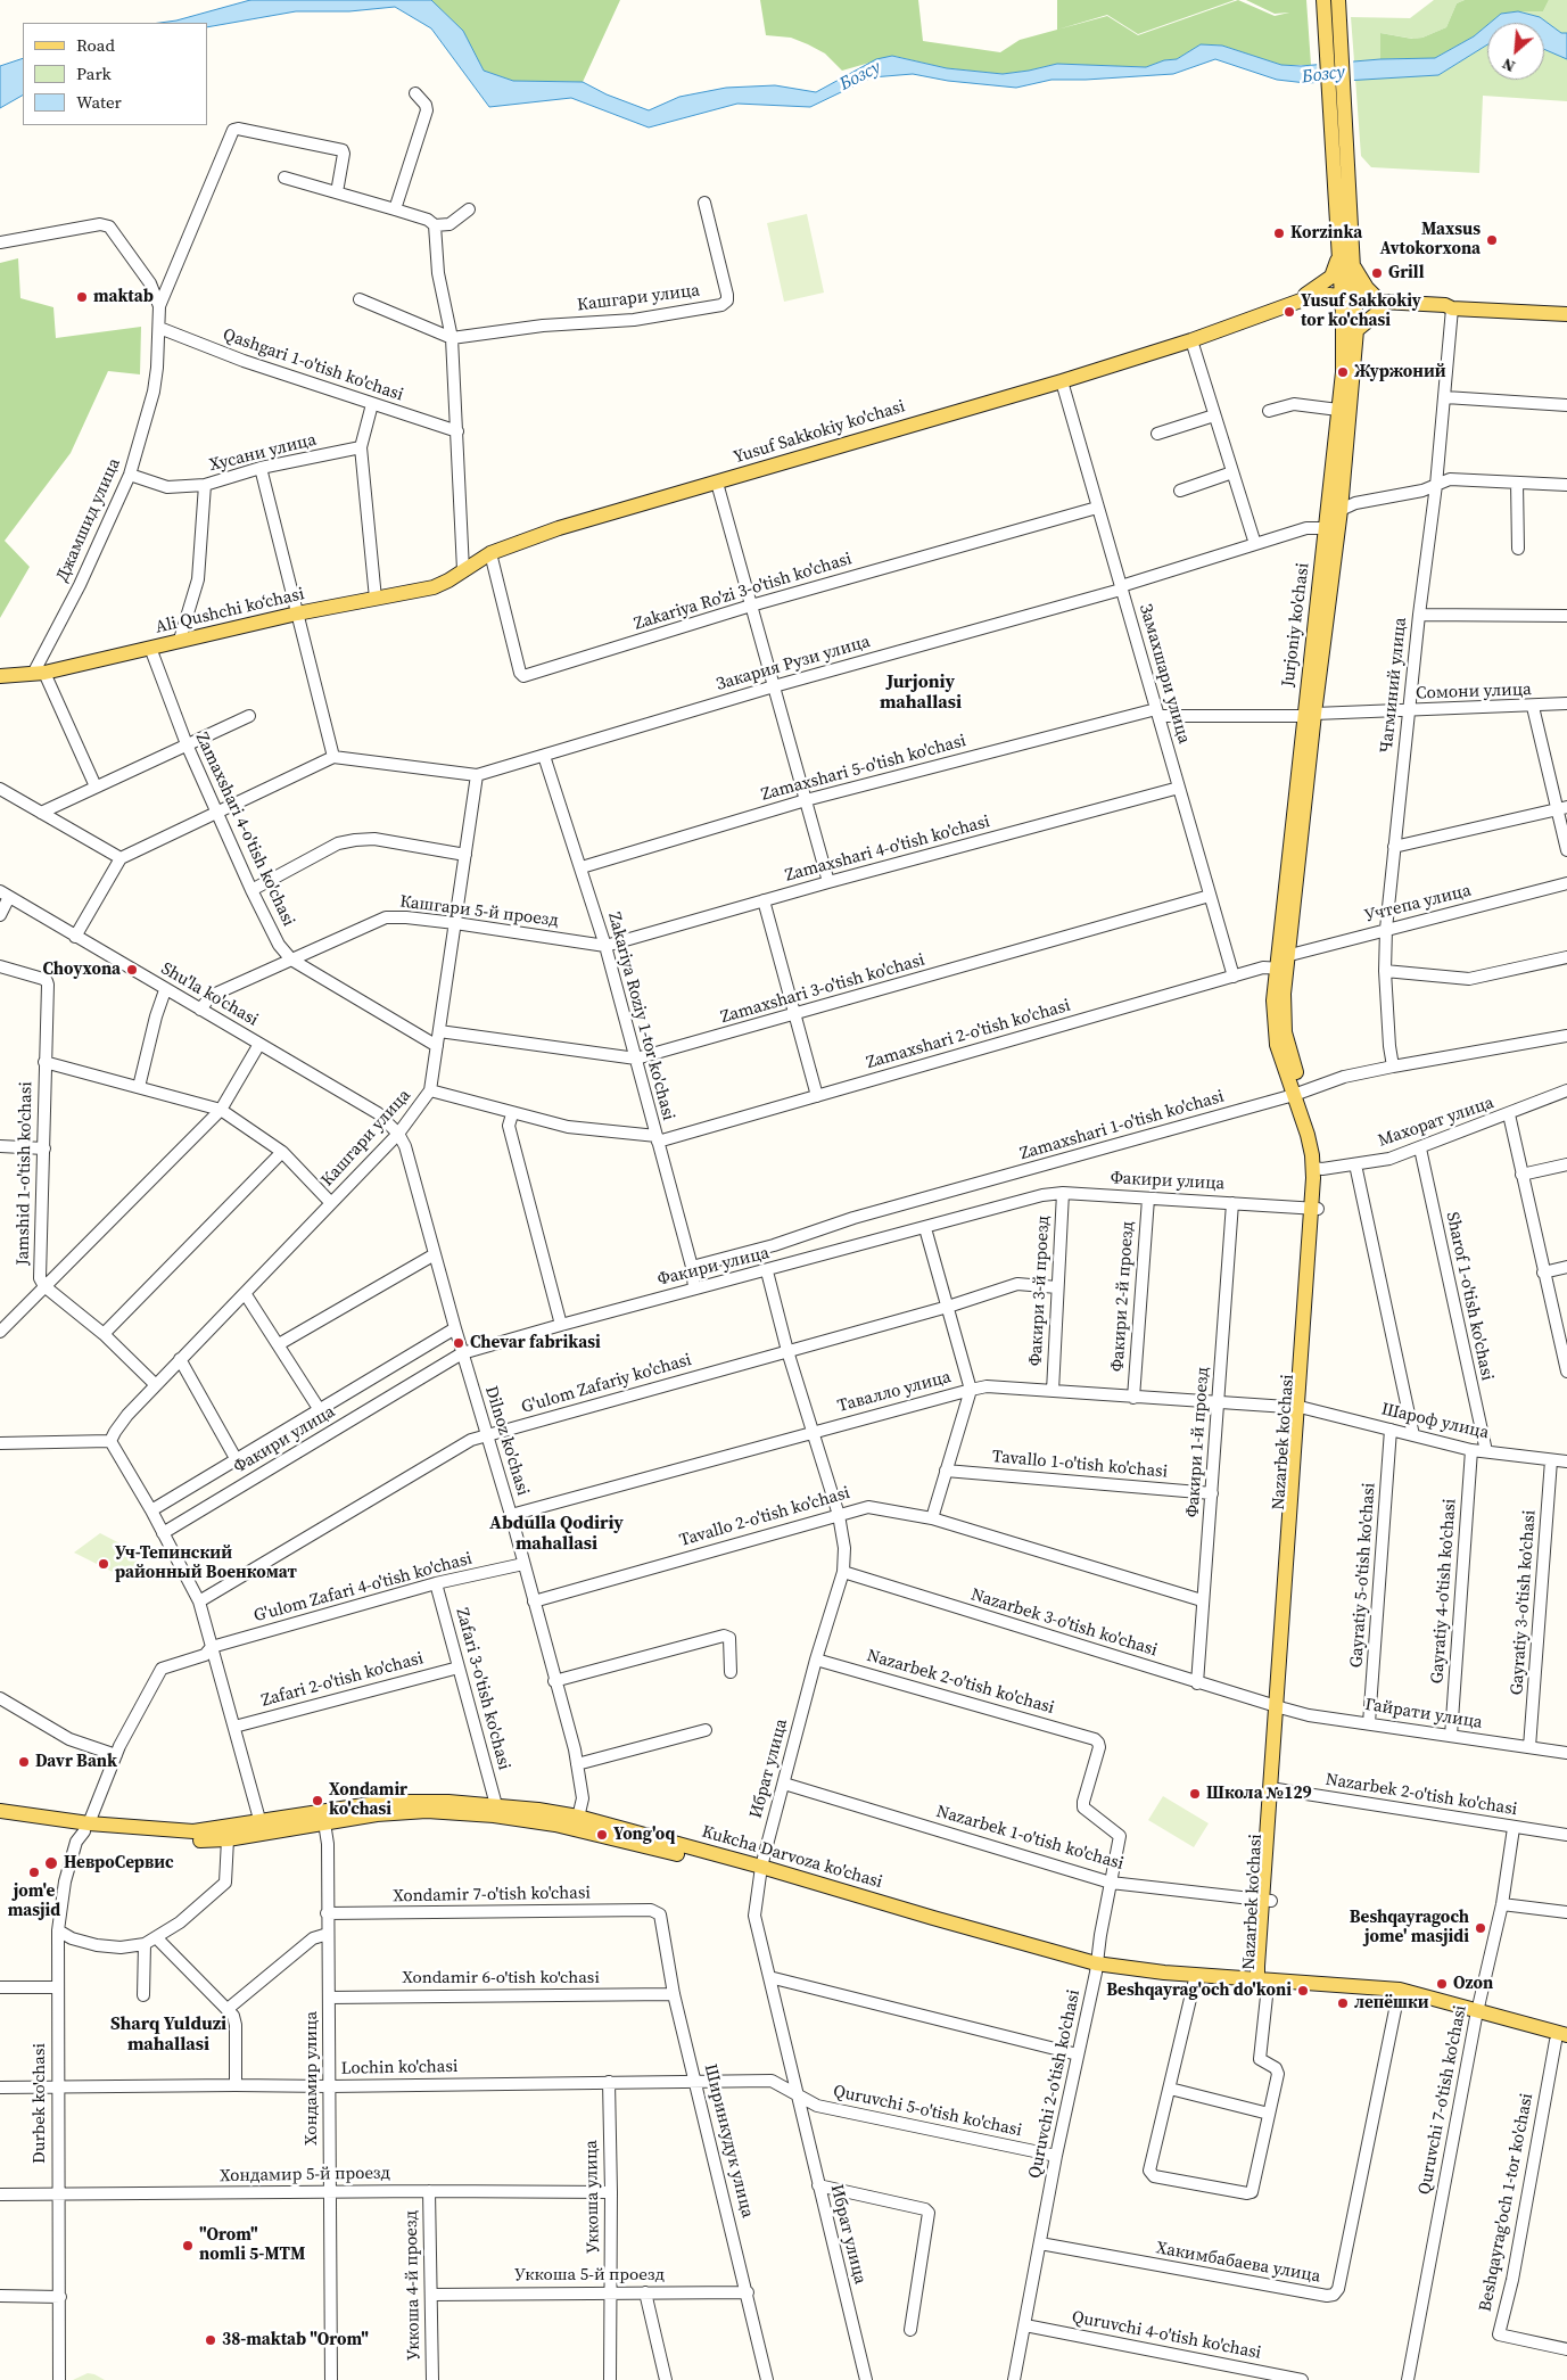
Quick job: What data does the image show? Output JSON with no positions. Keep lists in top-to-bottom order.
{
  "streets": {
    "main road": [
      "Yusuf Sakkokiy ko'chasi",
      "Ali Qushchi koʻchasi",
      "Jurjoniy ko'chasi",
      "Nazarbek ko'chasi",
      "Kukcha Darvoza ko'chasi"
    ],
    "street": [
      "Кашгари улица",
      "Qashgari 1-o'tish ko'chasi",
      "Хусани улица",
      "Джамшид улица",
      "Zakariya Ro'zi 3-o'tish ko'chasi",
      "Закария Рузи улица",
      "Замахшари улица",
      "Чагминий улица",
      "Сомони улица",
      "Zamaxshari 5-o'tish ko'chasi",
      "Zamaxshari 4-o'tish ko'chasi",
      "Учтепа улица",
      "Кашгари 5-й проезд",
      "Zamaxshari 3-o'tish ko'chasi",
      "Shu'la ko'chasi",
      "Zakariya Roziy 1-tor ko'chasi",
      "Zamaxshari 2-o'tish ko'chasi",
      "Махорат улица",
      "Zamaxshari 1-o'tish ko'chasi",
      "Jamshid 1-o'tish ko'chasi",
      "Факири улица",
      "Факири 3-й проезд",
      "Факири 2-й проезд",
      "Sharof 1-o'tish ko'chasi",
      "G'ulom Zafariy ko'chasi",
      "Тавалло улица",
      "Шароф улица",
      "Dilnoz ko'chasi",
      "Факири 1-й проезд",
      "Tavallo 1-o'tish ko'chasi",
      "Tavallo 2-o'tish ko'chasi",
      "Gayratiy 5-o'tish ko'chasi",
      "G'ulom Zafari 4-o'tish ko'chasi",
      "Gayratiy 4-o'tish ko'chasi",
      "Gayratiy 3-o'tish ko'chasi",
      "Nazarbek 3-o'tish ko'chasi",
      "Zafari 2-o'tish ko'chasi",
      "Nazarbek 2-o'tish ko'chasi",
      "Zafari 3-o'tish ko'chasi",
      "Гайрати улица",
      "Ибрат улица",
      "Nazarbek 1-o'tish ko'chasi",
      "Xondamir 7-o'tish ko'chasi",
      "Xondamir 6-o'tish ko'chasi",
      "Lochin ko'chasi",
      "Хондамир улица",
      "Quruvchi 2-o'tish ko'chasi",
      "Quruvchi 7-o'tish ko'chasi",
      "Durbek ko'chasi",
      "Quruvchi 5-o'tish ko'chasi",
      "Ширинкудук улица",
      "Хондамир 5-й проезд",
      "Уккоша улица",
      "Beshqayrag'och 1-tor ko'chasi",
      "Хакимбабаева улица",
      "Уккоша 5-й проезд",
      "Уккоша 4-й проезд",
      "Quruvchi 4-o'tish ko'chasi"
    ]
  },
  "crossings": [
    ["Кашгари улица", "Закария Рузи улица"],
    ["Кашгари улица", "Zamaxshari 4-o'tish ko'chasi"],
    ["Кашгари улица", "Кашгари 5-й проезд"],
    ["Кашгари улица", "Zamaxshari 3-o'tish ko'chasi"],
    ["Кашгари улица", "Shu'la ko'chasi"],
    ["Кашгари улица", "Zamaxshari 2-o'tish ko'chasi"],
    ["Кашгари улица", "Jamshid 1-o'tish ko'chasi"],
    ["Кашгари улица", "Dilnoz ko'chasi"],
    ["Qashgari 1-o'tish ko'chasi", "Джамшид улица"],
    ["Yusuf Sakkokiy ko'chasi", "Zakariya Ro'zi 3-o'tish ko'chasi"],
    ["Yusuf Sakkokiy ko'chasi", "Ali Qushchi koʻchasi"],
    ["Yusuf Sakkokiy ko'chasi", "Jurjoniy ko'chasi"],
    ["Yusuf Sakkokiy ko'chasi", "Замахшари улица"],
    ["Yusuf Sakkokiy ko'chasi", "Чагминий улица"],
    ["Хусани улица", "Джамшид улица"],
    ["Джамшид улица", "Ali Qushchi koʻchasi"],
    ["Zakariya Ro'zi 3-o'tish ko'chasi", "Замахшари улица"],
    ["Ali Qushchi koʻchasi", "Zamaxshari 4-o'tish ko'chasi"],
    ["Jurjoniy ko'chasi", "Закария Рузи улица"],
    ["Jurjoniy ko'chasi", "Сомони улица"],
    ["Jurjoniy ko'chasi", "Zamaxshari 5-o'tish ko'chasi"],
    ["Jurjoniy ko'chasi", "Учтепа улица"],
    ["Jurjoniy ko'chasi", "Zamaxshari 2-o'tish ko'chasi"],
    ["Jurjoniy ko'chasi", "Zamaxshari 1-o'tish ko'chasi"],
    ["Jurjoniy ko'chasi", "Nazarbek ko'chasi"],
    ["Закария Рузи улица", "Замахшари улица"],
    ["Закария Рузи улица", "Zakariya Roziy 1-tor ko'chasi"],
    ["Замахшари улица", "Zamaxshari 5-o'tish ko'chasi"],
    ["Замахшари улица", "Zamaxshari 4-o'tish ko'chasi"],
    ["Замахшари улица", "Zamaxshari 3-o'tish ko'chasi"],
    ["Замахшари улица", "Zamaxshari 2-o'tish ko'chasi"],
    ["Чагминий улица", "Сомони улица"],
    ["Чагминий улица", "Учтепа улица"],
    ["Чагминий улица", "Zamaxshari 1-o'tish ko'chasi"],
    ["Сомони улица", "Zamaxshari 5-o'tish ko'chasi"],
    ["Zamaxshari 5-o'tish ko'chasi", "Zakariya Roziy 1-tor ko'chasi"],
    ["Zamaxshari 4-o'tish ko'chasi", "Кашгари 5-й проезд"],
    ["Zamaxshari 4-o'tish ko'chasi", "Zakariya Roziy 1-tor ko'chasi"],
    ["Учтепа улица", "Zamaxshari 2-o'tish ko'chasi"],
    ["Кашгари 5-й проезд", "Shu'la ko'chasi"],
    ["Кашгари 5-й проезд", "Zakariya Roziy 1-tor ko'chasi"],
    ["Zamaxshari 3-o'tish ko'chasi", "Zakariya Roziy 1-tor ko'chasi"],
    ["Shu'la ko'chasi", "Dilnoz ko'chasi"],
    ["Zakariya Roziy 1-tor ko'chasi", "Zamaxshari 2-o'tish ko'chasi"],
    ["Zakariya Roziy 1-tor ko'chasi", "Zamaxshari 1-o'tish ko'chasi"],
    ["Zakariya Roziy 1-tor ko'chasi", "Факири улица"],
    ["Махорат улица", "Sharof 1-o'tish ko'chasi"],
    ["Махорат улица", "Nazarbek ko'chasi"],
    ["Zamaxshari 1-o'tish ko'chasi", "Nazarbek ko'chasi"],
    ["Факири улица", "Факири 3-й проезд"],
    ["Факири улица", "Факири 2-й проезд"],
    ["Факири улица", "Dilnoz ko'chasi"],
    ["Факири улица", "Факири 1-й проезд"],
    ["Факири улица", "Nazarbek ko'chasi"],
    ["Факири улица", "Ибрат улица"],
    ["Факири 3-й проезд", "G'ulom Zafariy ko'chasi"],
    ["Факири 3-й проезд", "Тавалло улица"],
    ["Факири 2-й проезд", "Тавалло улица"],
    ["Sharof 1-o'tish ko'chasi", "Шароф улица"],
    ["G'ulom Zafariy ko'chasi", "Dilnoz ko'chasi"],
    ["G'ulom Zafariy ko'chasi", "Ибрат улица"],
    ["Тавалло улица", "Шароф улица"],
    ["Тавалло улица", "Dilnoz ko'chasi"],
    ["Тавалло улица", "Факири 1-й проезд"],
    ["Тавалло улица", "Nazarbek ko'chasi"],
    ["Тавалло улица", "Ибрат улица"],
    ["Шароф улица", "Nazarbek ko'chasi"],
    ["Шароф улица", "Gayratiy 5-o'tish ko'chasi"],
    ["Шароф улица", "Gayratiy 4-o'tish ko'chasi"],
    ["Шароф улица", "Gayratiy 3-o'tish ko'chasi"],
    ["Dilnoz ko'chasi", "Tavallo 2-o'tish ko'chasi"],
    ["Dilnoz ko'chasi", "G'ulom Zafari 4-o'tish ko'chasi"],
    ["Dilnoz ko'chasi", "Kukcha Darvoza ko'chasi"],
    ["Факири 1-й проезд", "Tavallo 1-o'tish ko'chasi"],
    ["Факири 1-й проезд", "Tavallo 2-o'tish ko'chasi"],
    ["Факири 1-й проезд", "Nazarbek 3-o'tish ko'chasi"],
    ["Nazarbek ko'chasi", "Nazarbek 3-o'tish ko'chasi"],
    ["Nazarbek ko'chasi", "Nazarbek 2-o'tish ko'chasi"],
    ["Nazarbek ko'chasi", "Гайрати улица"],
    ["Nazarbek ko'chasi", "Nazarbek 1-o'tish ko'chasi"],
    ["Nazarbek ko'chasi", "Kukcha Darvoza ko'chasi"],
    ["Tavallo 2-o'tish ko'chasi", "Ибрат улица"],
    ["Gayratiy 5-o'tish ko'chasi", "Гайрати улица"],
    ["G'ulom Zafari 4-o'tish ko'chasi", "Zafari 3-o'tish ko'chasi"],
    ["G'ulom Zafari 4-o'tish ko'chasi", "Durbek ko'chasi"],
    ["Gayratiy 4-o'tish ko'chasi", "Гайрати улица"],
    ["Gayratiy 3-o'tish ko'chasi", "Гайрати улица"],
    ["Nazarbek 3-o'tish ko'chasi", "Гайрати улица"],
    ["Nazarbek 3-o'tish ko'chasi", "Ибрат улица"],
    ["Zafari 2-o'tish ko'chasi", "Zafari 3-o'tish ko'chasi"],
    ["Nazarbek 2-o'tish ko'chasi", "Ибрат улица"],
    ["Nazarbek 2-o'tish ko'chasi", "Quruvchi 2-o'tish ko'chasi"],
    ["Nazarbek 2-o'tish ko'chasi", "Quruvchi 7-o'tish ko'chasi"],
    ["Zafari 3-o'tish ko'chasi", "Kukcha Darvoza ko'chasi"],
    ["Ибрат улица", "Nazarbek 1-o'tish ko'chasi"],
    ["Ибрат улица", "Kukcha Darvoza ko'chasi"],
    ["Ибрат улица", "Lochin ko'chasi"],
    ["Ибрат улица", "Quruvchi 5-o'tish ko'chasi"],
    ["Nazarbek 1-o'tish ko'chasi", "Quruvchi 2-o'tish ko'chasi"],
    ["Kukcha Darvoza ko'chasi", "Хондамир улица"],
    ["Kukcha Darvoza ko'chasi", "Quruvchi 2-o'tish ko'chasi"],
    ["Kukcha Darvoza ko'chasi", "Quruvchi 7-o'tish ko'chasi"],
    ["Kukcha Darvoza ko'chasi", "Durbek ko'chasi"],
    ["Kukcha Darvoza ko'chasi", "Beshqayrag'och 1-tor ko'chasi"],
    ["Kukcha Darvoza ko'chasi", "Хакимбабаева улица"],
    ["Xondamir 7-o'tish ko'chasi", "Хондамир улица"],
    ["Xondamir 7-o'tish ko'chasi", "Ширинкудук улица"],
    ["Xondamir 6-o'tish ko'chasi", "Хондамир улица"],
    ["Xondamir 6-o'tish ko'chasi", "Ширинкудук улица"],
    ["Lochin ko'chasi", "Хондамир улица"],
    ["Lochin ko'chasi", "Durbek ko'chasi"],
    ["Lochin ko'chasi", "Quruvchi 5-o'tish ko'chasi"],
    ["Lochin ko'chasi", "Ширинкудук улица"],
    ["Lochin ko'chasi", "Уккоша улица"],
    ["Хондамир улица", "Хондамир 5-й проезд"],
    ["Quruvchi 2-o'tish ko'chasi", "Quruvchi 5-o'tish ko'chasi"],
    ["Quruvchi 2-o'tish ko'chasi", "Хакимбабаева улица"],
    ["Quruvchi 2-o'tish ko'chasi", "Quruvchi 4-o'tish ko'chasi"],
    ["Durbek ko'chasi", "Хондамир 5-й проезд"],
    ["Ширинкудук улица", "Уккоша 5-й проезд"],
    ["Хондамир 5-й проезд", "Уккоша улица"],
    ["Хондамир 5-й проезд", "Уккоша 4-й проезд"],
    ["Уккоша улица", "Уккоша 5-й проезд"],
    ["Уккоша 5-й проезд", "Уккоша 4-й проезд"]
  ],
  "districts": ["Jurjoniy mahallasi", "Abdulla Qodiriy mahallasi", "Sharq Yulduzi mahallasi"],
  "water": ["Бозсу"],
  "places": [
    "Korzinka",
    "Maxsus Avtokorxona",
    "Grill",
    "maktab",
    "Yusuf Sakkokiy tor ko'chasi",
    "Журжоний",
    "Choyxona",
    "Chevar fabrikasi",
    "Уч-Тепинский районный Военкомат",
    "Davr Bank",
    "Школа №129",
    "Xondamir ko'chasi",
    "Yong'oq",
    "НевроСервис",
    "jom'e masjid",
    "Beshqayragoch jome' masjidi",
    "Ozon",
    "Beshqayrag'och do'koni",
    "лепёшки",
    "\"Orom\" nomli 5-MTM",
    "38-maktab \"Orom\""
  ],
  "legend": ["Road", "Park", "Water"],
  "north": "bottom left"
}
